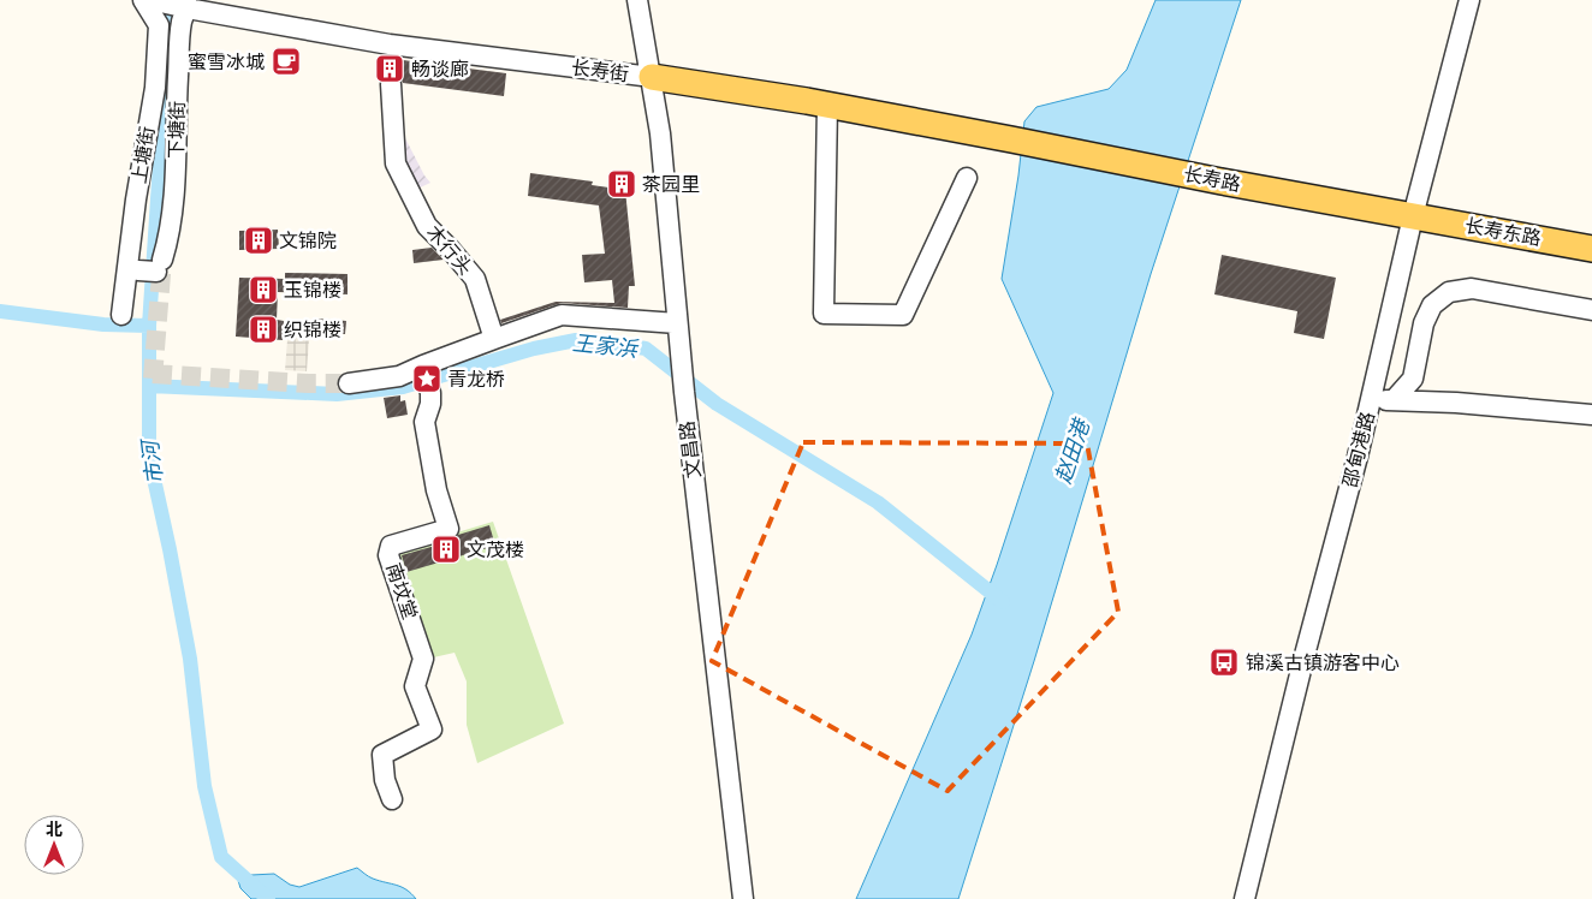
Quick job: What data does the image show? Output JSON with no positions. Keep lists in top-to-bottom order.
{
  "streets": {
    "main road": ["长寿街", "长寿路", "长寿东路"],
    "street": [
      "下塘街",
      "上塘街",
      "木行头",
      "文昌路",
      "邵甸港路",
      "南坟堂"
    ]
  },
  "crossings": [
    ["长寿街", "下塘街"],
    ["长寿街", "长寿路"],
    ["长寿街", "文昌路"],
    ["下塘街", "上塘街"],
    ["长寿路", "长寿东路"],
    ["长寿路", "邵甸港路"],
    ["长寿东路", "邵甸港路"]
  ],
  "water": ["王家浜", "赵田港", "市河"],
  "places": {
    "cafe": ["蜜雪冰城"],
    "building": [
      "畅谈廊",
      "茶园里",
      "文锦院",
      "玉锦楼",
      "织锦楼",
      "文茂楼"
    ],
    "place": ["青龙桥"],
    "bus stop": ["锦溪古镇游客中心"]
  },
  "north": "top"
}
